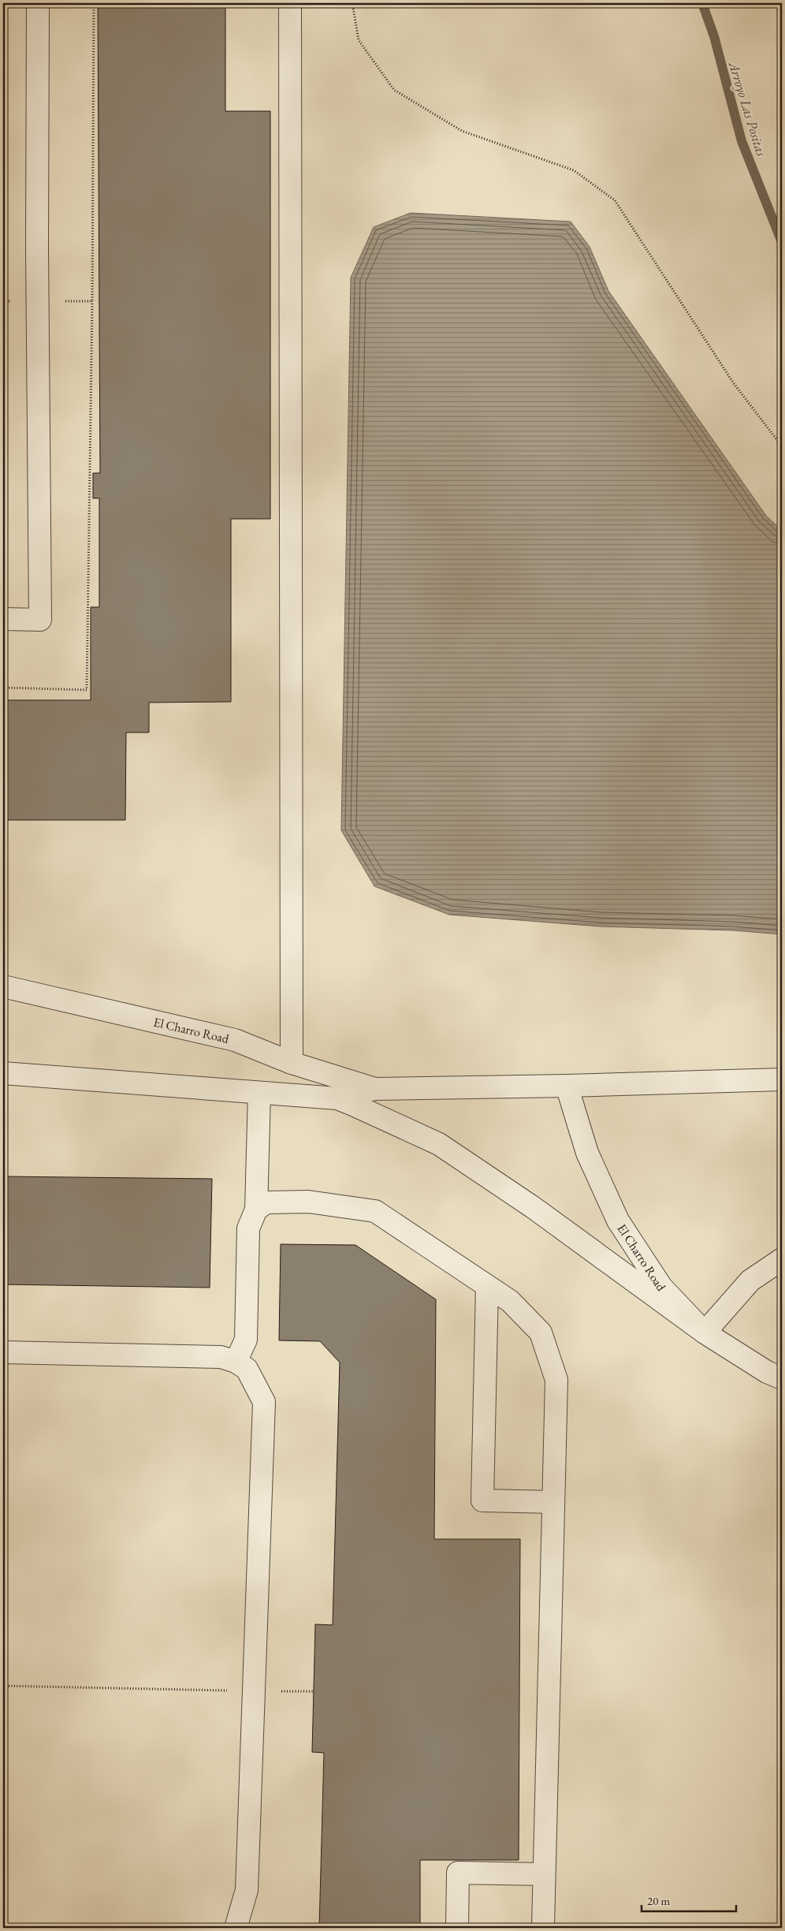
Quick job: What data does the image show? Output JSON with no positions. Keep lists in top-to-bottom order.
{
  "streets": {
    "street": ["El Charro Road"]
  },
  "water": ["Arroyo Las Positas"],
  "scale_bar": "20 m"
}
